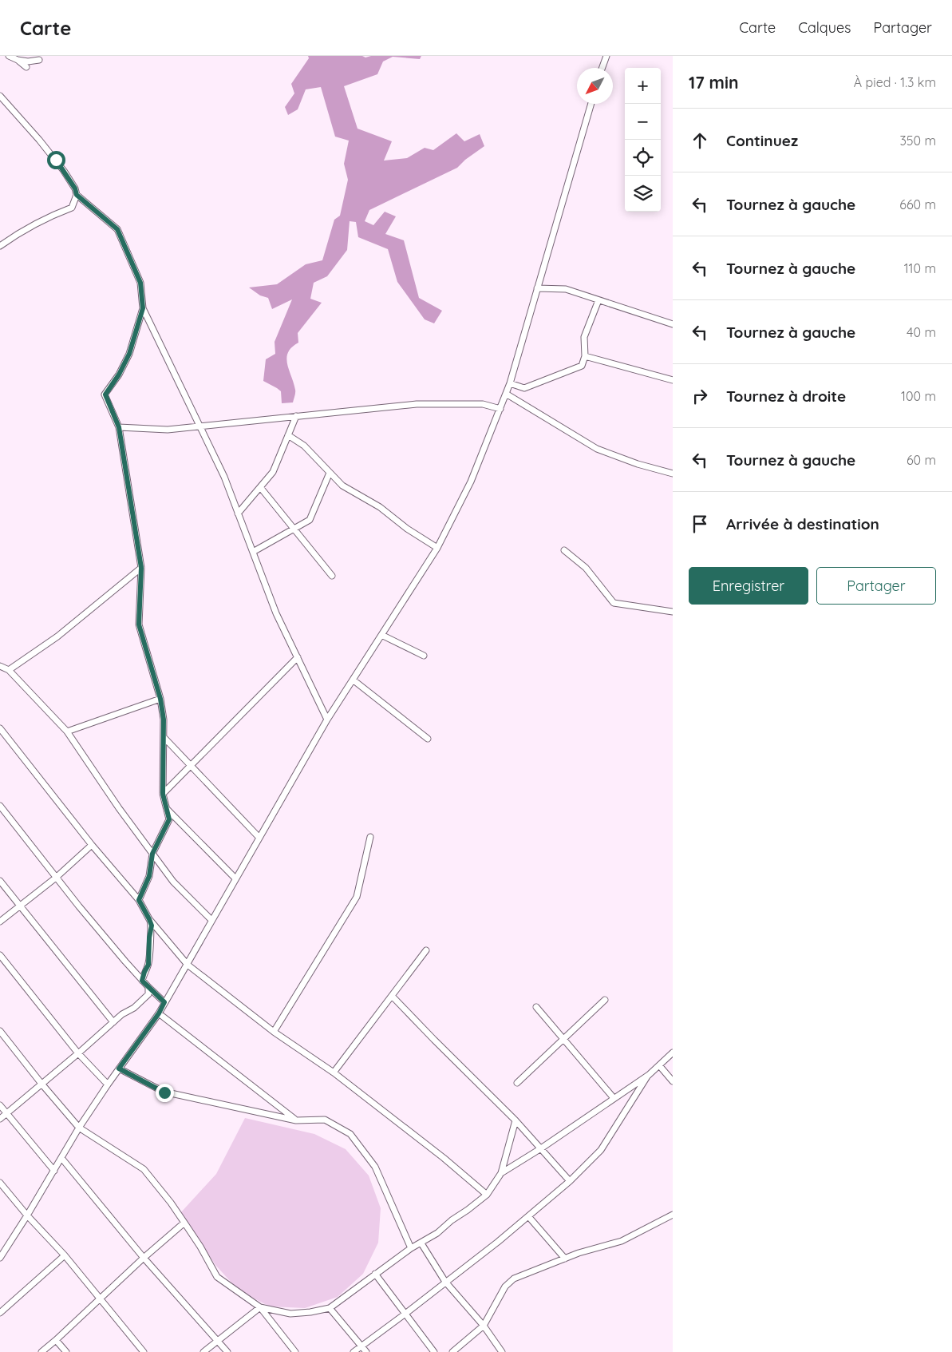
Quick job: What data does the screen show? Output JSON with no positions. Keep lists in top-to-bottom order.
{
  "north": "bottom left",
  "page": {
    "header": "Carte",
    "nav": ["Carte", "Calques", "Partager"],
    "heading": ["17 min", "À pied · 1.3 km"],
    "map_buttons": ["+", "−"],
    "list": [
      ["Continuez", "350 m"],
      ["Tournez à gauche", "660 m"],
      ["Tournez à gauche", "110 m"],
      ["Tournez à gauche", "40 m"],
      ["Tournez à droite", "100 m"],
      ["Tournez à gauche", "60 m"],
      "Arrivée à destination"
    ],
    "buttons": ["Enregistrer", "Partager"]
  }
}
